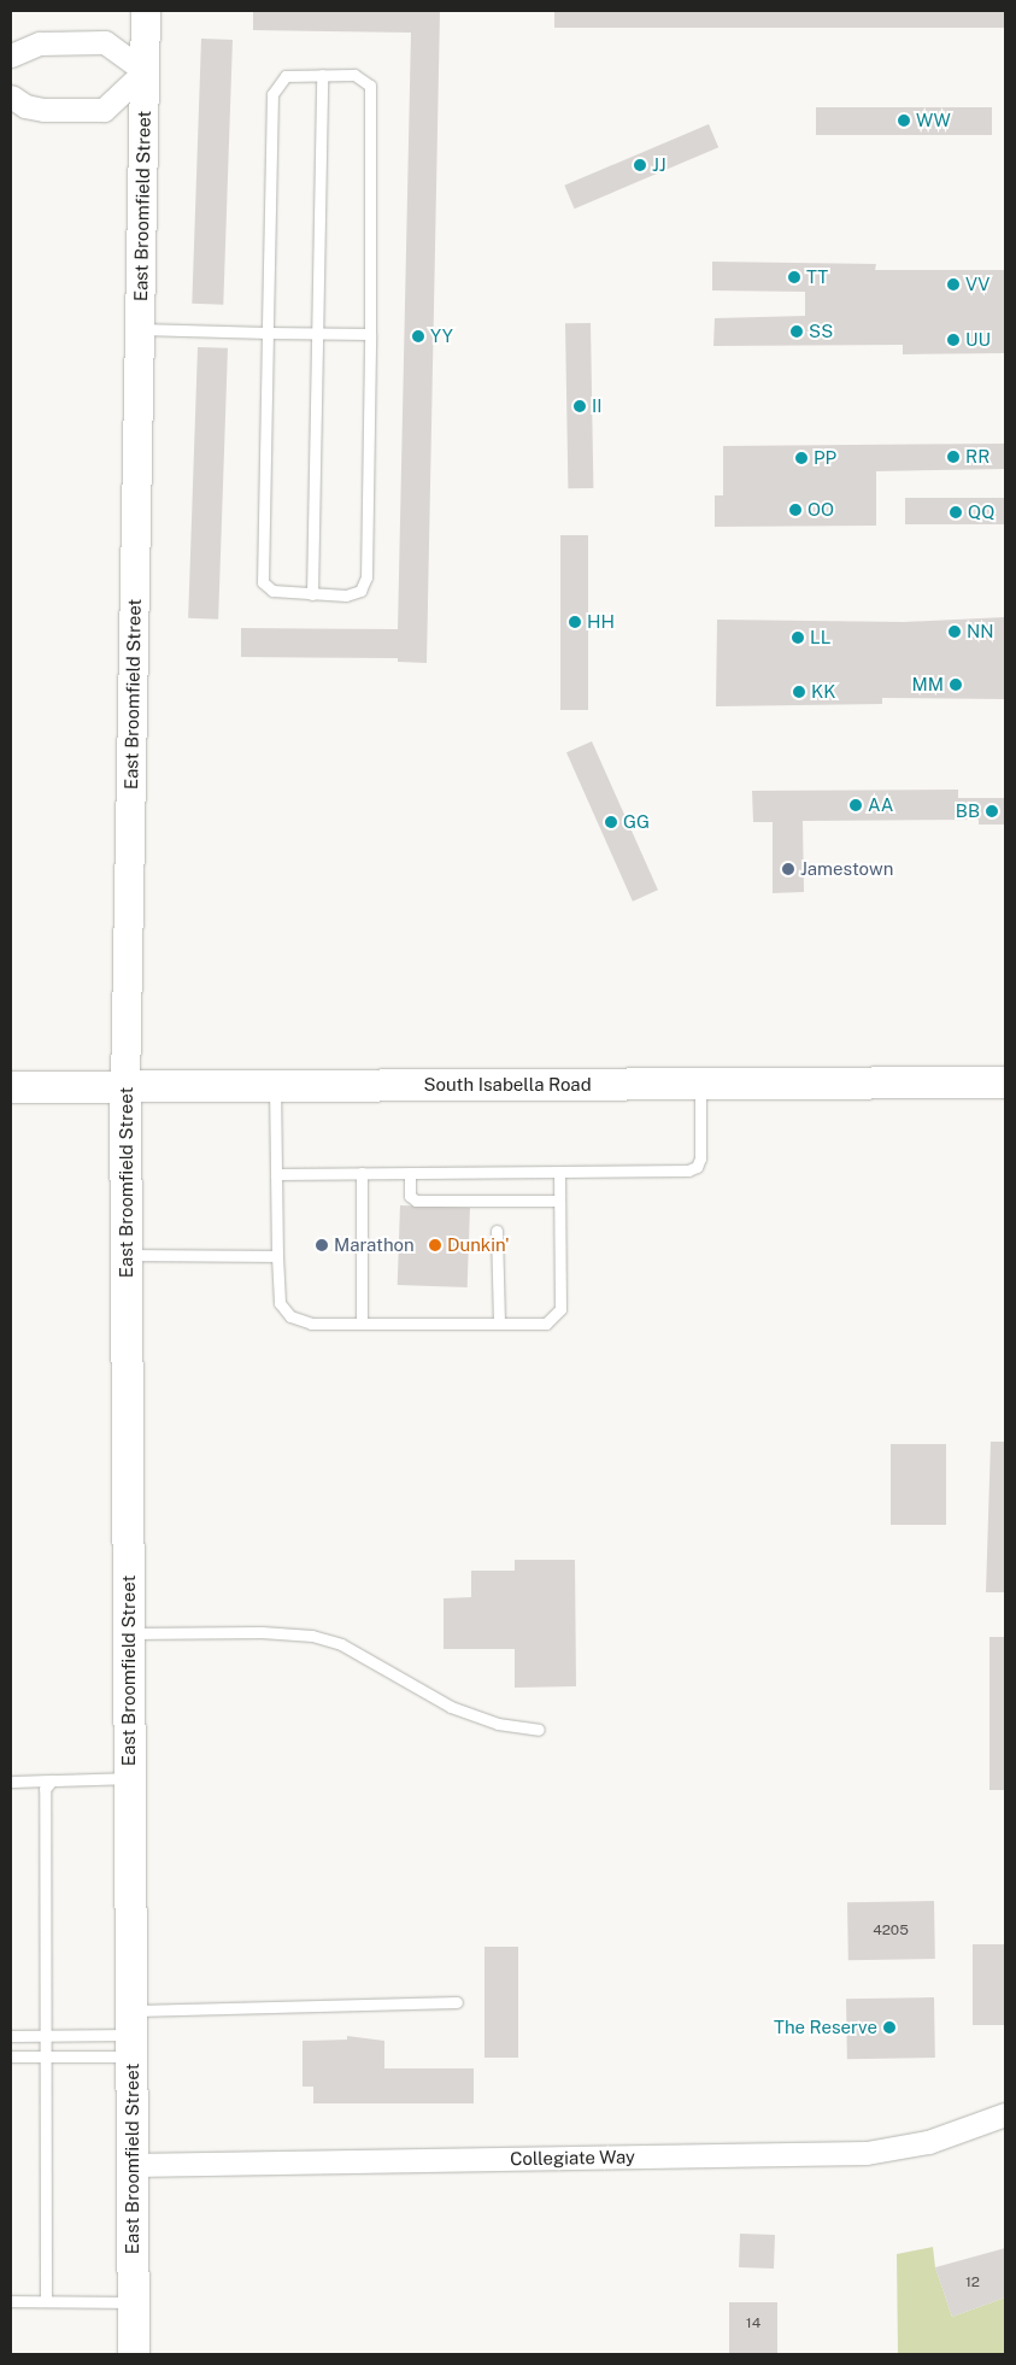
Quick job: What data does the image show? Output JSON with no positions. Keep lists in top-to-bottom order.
{
  "streets": {
    "main road": ["East Broomfield Street", "South Isabella Road"],
    "street": ["Collegiate Way"]
  },
  "crossings": [
    ["East Broomfield Street", "South Isabella Road"],
    ["East Broomfield Street", "Collegiate Way"]
  ],
  "places": [
    "WW",
    "JJ",
    "TT",
    "VV",
    "SS",
    "YY",
    "UU",
    "II",
    "RR",
    "PP",
    "OO",
    "QQ",
    "HH",
    "NN",
    "LL",
    "MM",
    "KK",
    "AA",
    "BB",
    "GG",
    "Jamestown",
    "Marathon",
    "Dunkin'",
    "The Reserve"
  ],
  "house_numbers": ["4205", "12", "14"]
}
